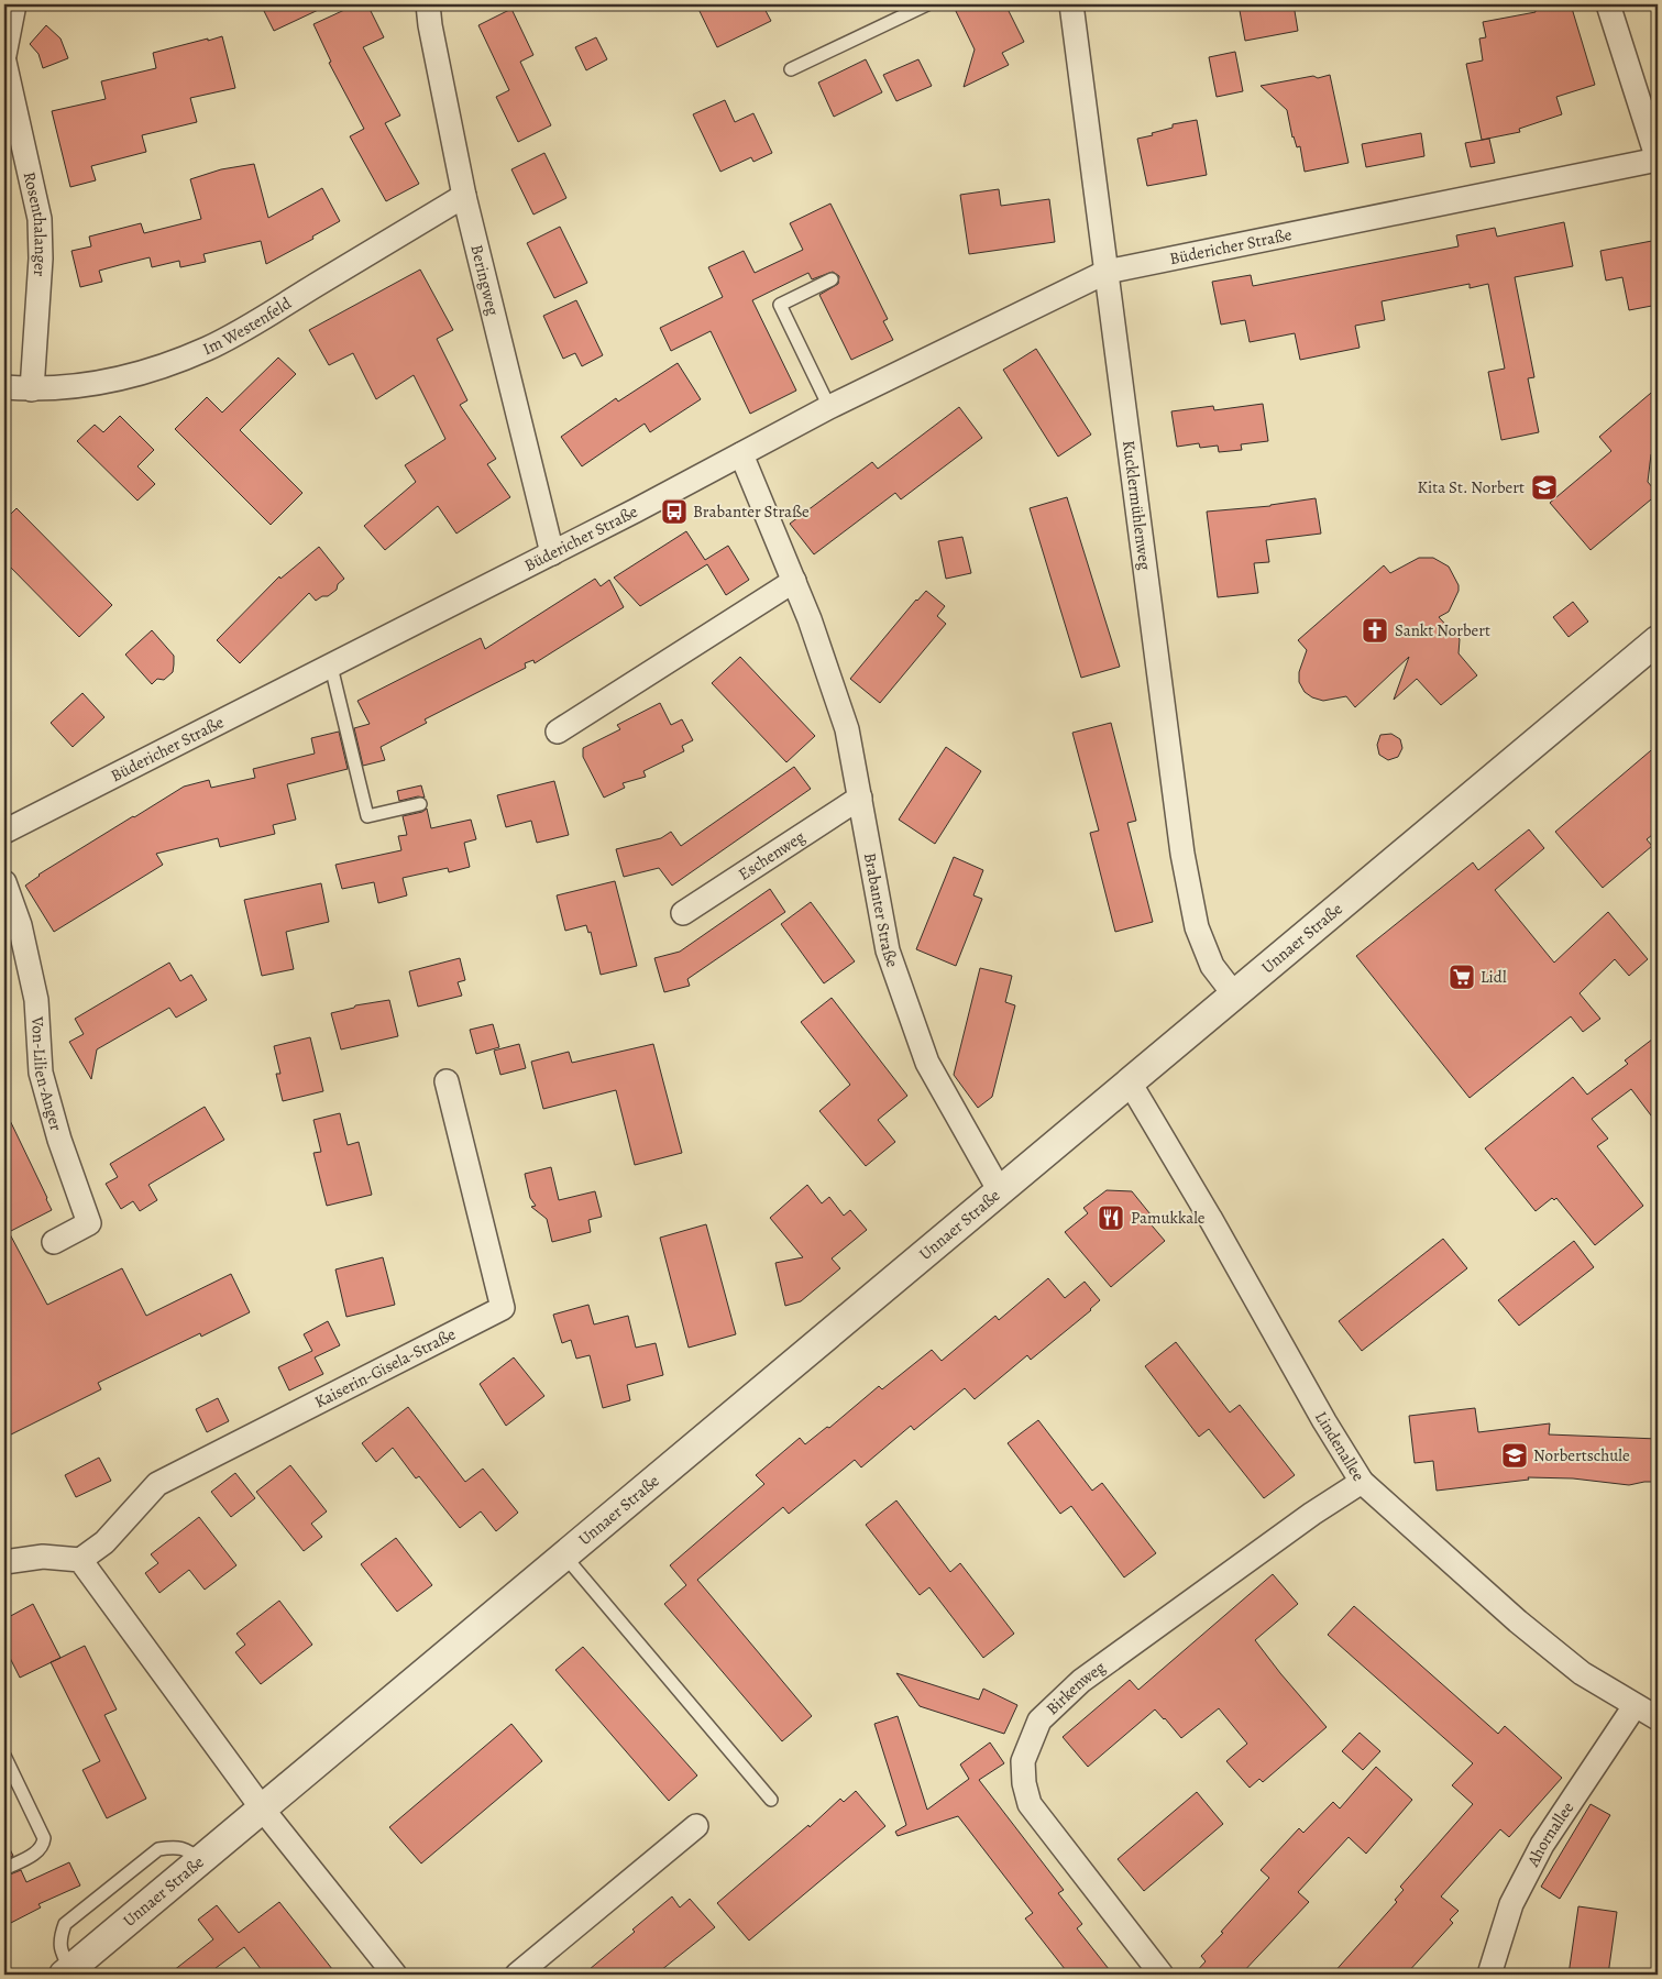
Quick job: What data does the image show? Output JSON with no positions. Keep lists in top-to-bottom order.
{
  "streets": {
    "street": [
      "Rosenthalanger",
      "Büdericher Straße",
      "Beringweg",
      "Im Westenfeld",
      "Kucklermühlenweg",
      "Eschenweg",
      "Brabanter Straße",
      "Unnaer Straße",
      "Von-Lilien-Anger",
      "Kaiserin-Gisela-Straße",
      "Lindenallee",
      "Birkenweg",
      "Ahornallee"
    ]
  },
  "crossings": [
    ["Rosenthalanger", "Im Westenfeld"],
    ["Büdericher Straße", "Beringweg"],
    ["Büdericher Straße", "Kucklermühlenweg"],
    ["Büdericher Straße", "Brabanter Straße"],
    ["Beringweg", "Im Westenfeld"],
    ["Kucklermühlenweg", "Unnaer Straße"],
    ["Eschenweg", "Brabanter Straße"],
    ["Brabanter Straße", "Unnaer Straße"],
    ["Unnaer Straße", "Lindenallee"],
    ["Lindenallee", "Birkenweg"],
    ["Lindenallee", "Ahornallee"]
  ],
  "places": {
    "school or university": ["Kita St. Norbert", "Norbertschule"],
    "bus stop": ["Brabanter Straße"],
    "church": ["Sankt Norbert"],
    "supermarket": ["Lidl"],
    "restaurant": ["Pamukkale"]
  }
}
